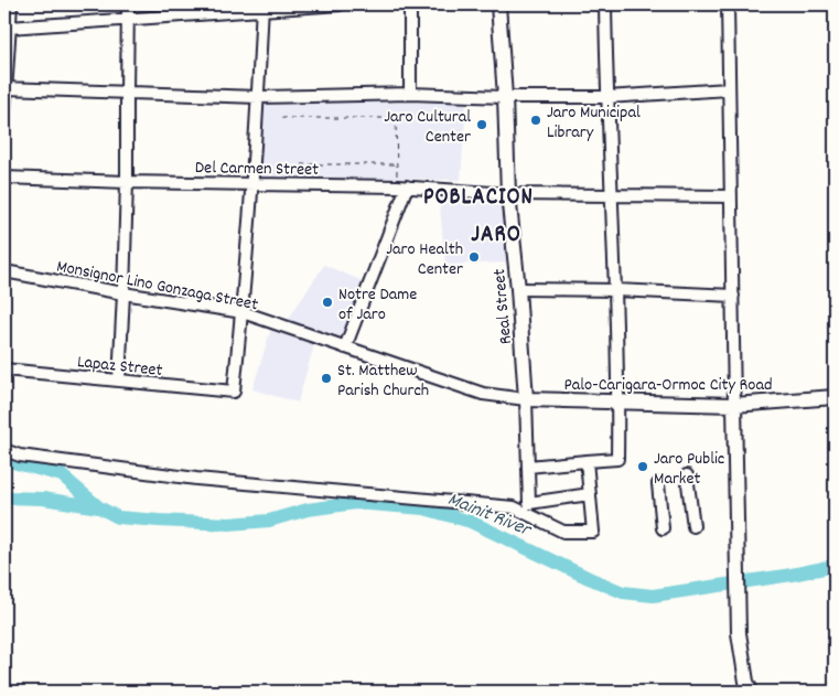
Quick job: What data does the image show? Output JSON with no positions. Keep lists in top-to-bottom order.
{
  "streets": {
    "main road": ["Real Street", "Palo-Carigara-Ormoc City Road"],
    "street": ["Del Carmen Street", "Monsignor Lino Gonzaga Street", "Lapaz Street"]
  },
  "crossings": [
    ["Del Carmen Street", "Real Street"],
    ["Monsignor Lino Gonzaga Street", "Real Street"],
    ["Monsignor Lino Gonzaga Street", "Lapaz Street"],
    ["Monsignor Lino Gonzaga Street", "Palo-Carigara-Ormoc City Road"],
    ["Real Street", "Palo-Carigara-Ormoc City Road"]
  ],
  "districts": ["POBLACION", "JARO"],
  "water": ["Mainit River"],
  "places": [
    "Jaro Municipal Library",
    "Jaro Cultural Center",
    "Jaro Health Center",
    "Notre Dame of Jaro",
    "St. Matthew Parish Church",
    "Jaro Public Market"
  ]
}
